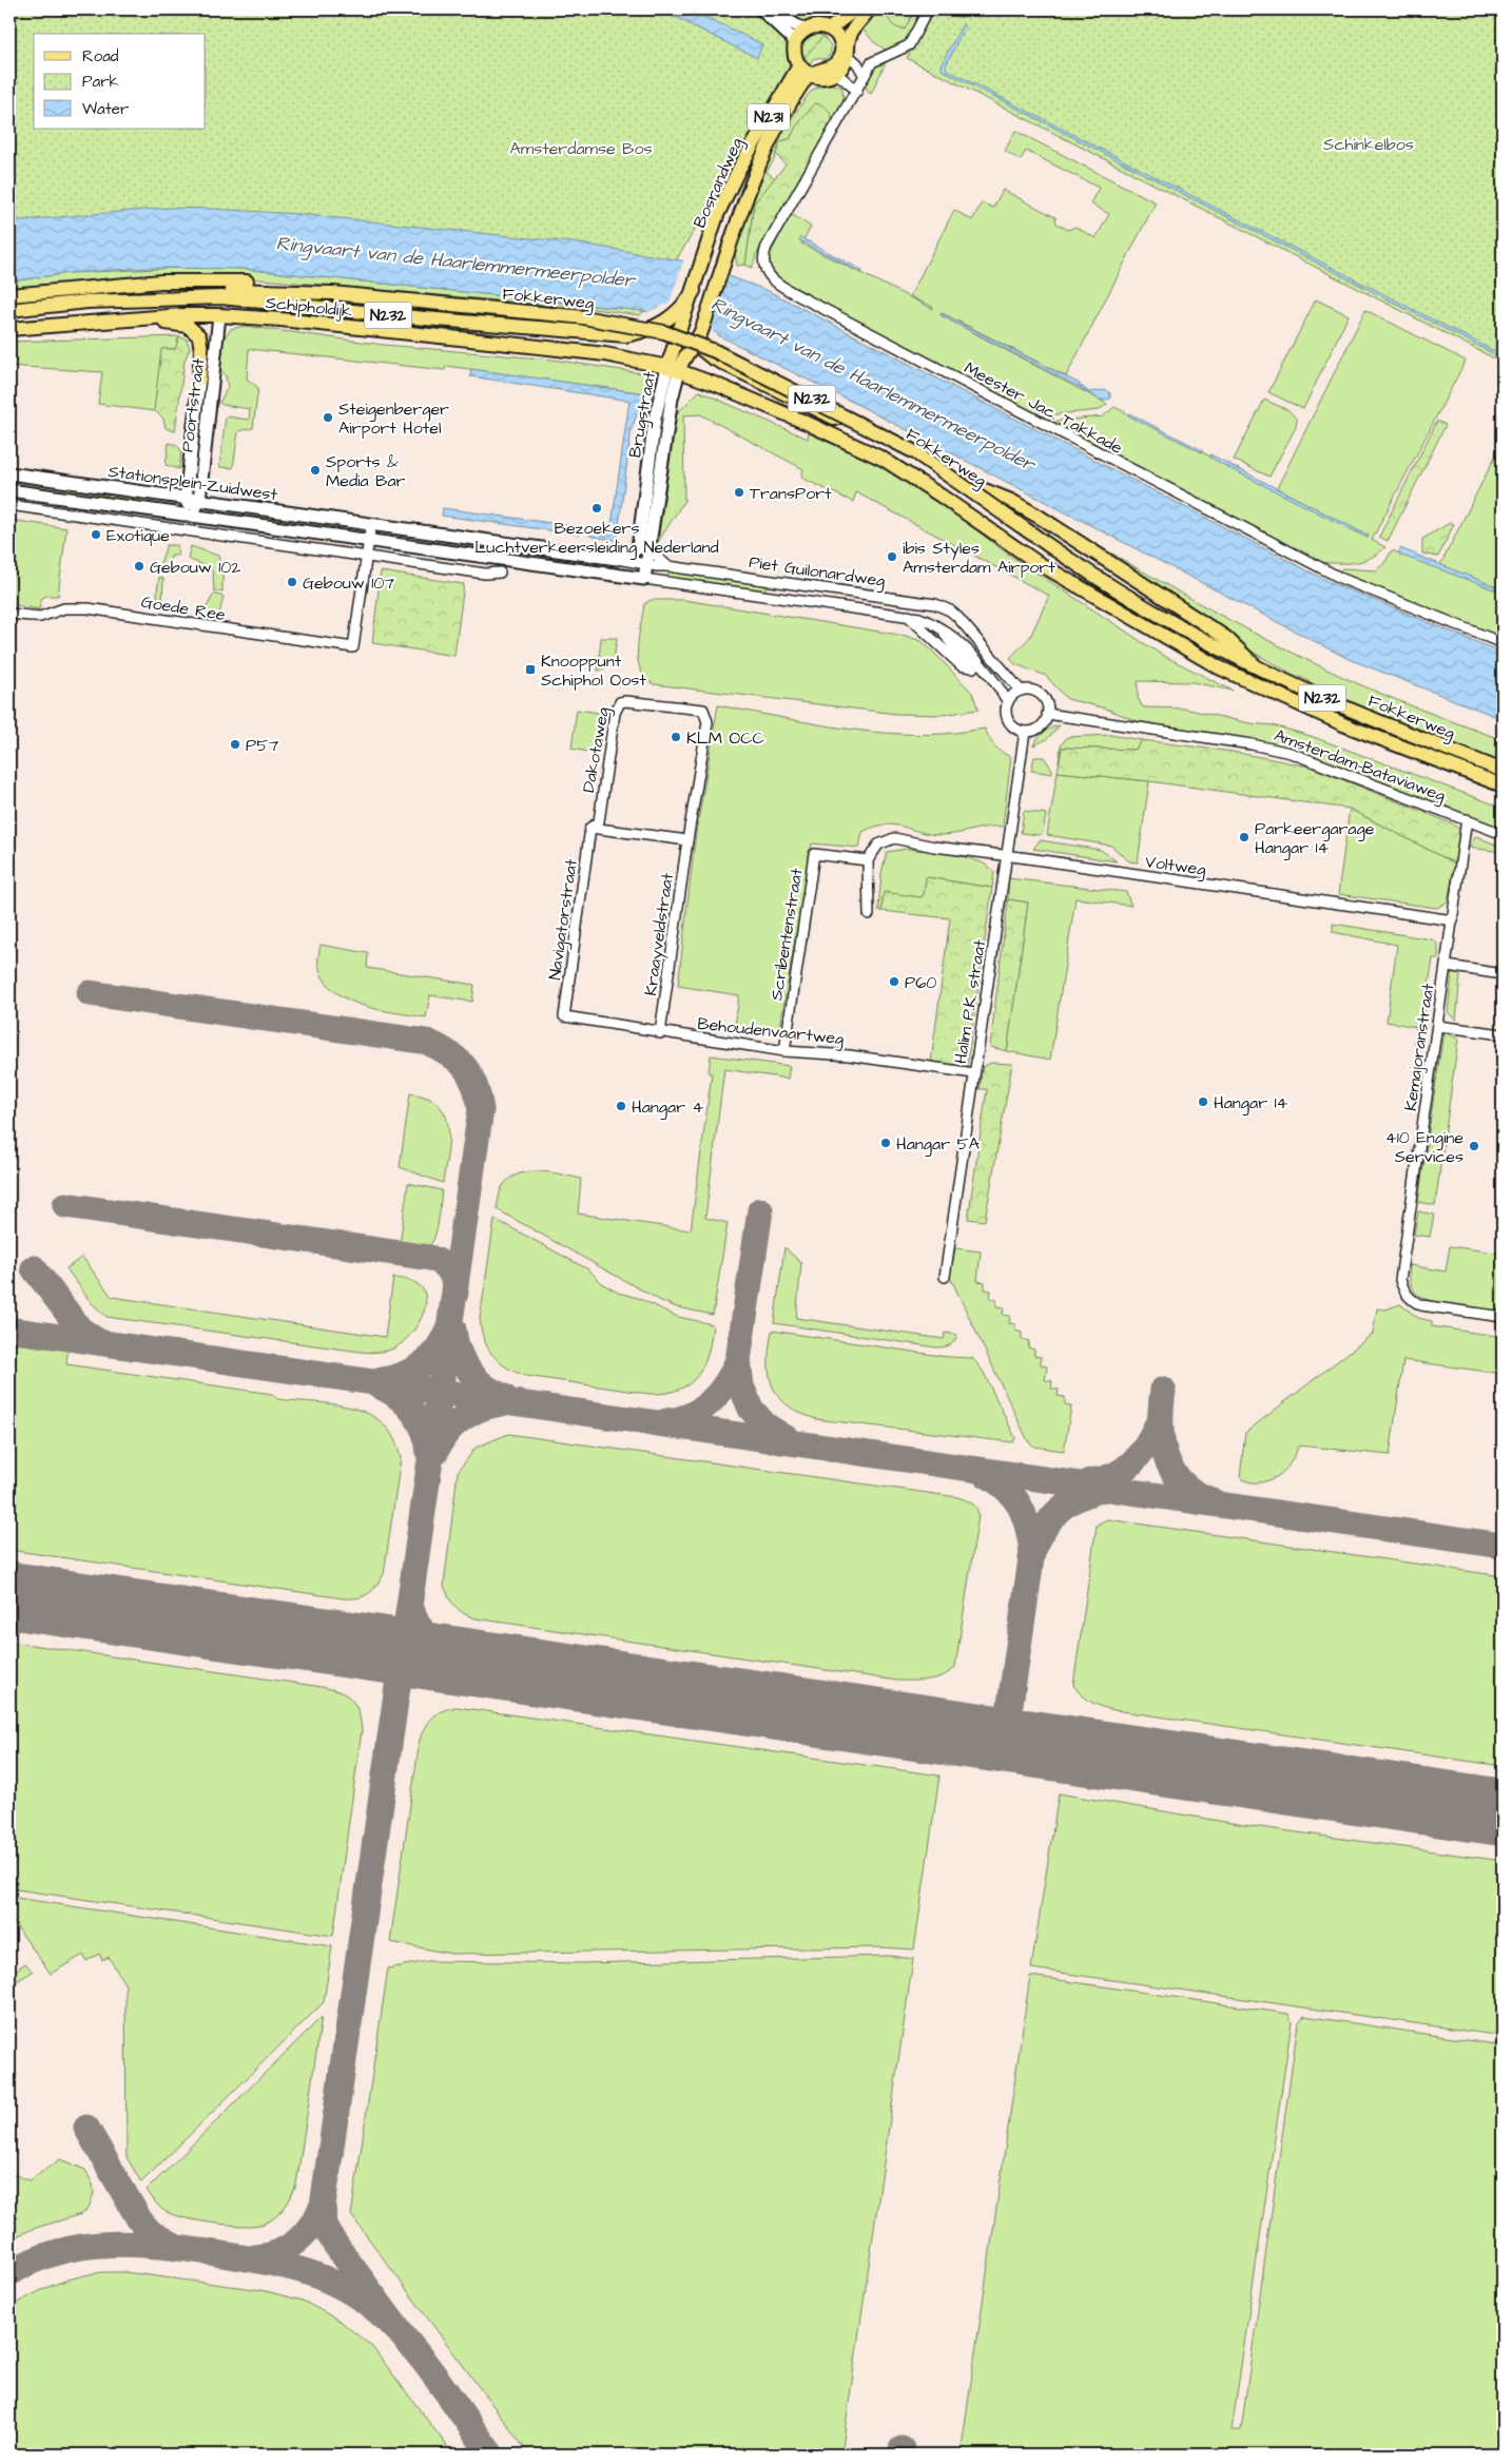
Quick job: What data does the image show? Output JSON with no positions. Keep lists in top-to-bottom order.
{
  "streets": {
    "main road": [
      "N231",
      "Bosrandweg",
      "Fokkerweg",
      "Schipholdijk",
      "N232",
      "Brugstraat"
    ],
    "street": [
      "Poortstraat",
      "Meester Jac. Takkade",
      "Stationsplein-Zuidwest",
      "Piet Guilonardweg",
      "Goede Ree",
      "Dakotaweg",
      "Amsterdam-Bataviaweg",
      "Voltweg",
      "Navigatorstraat",
      "Kraayveldstraat",
      "Scribentenstraat",
      "Halim P.K. straat",
      "Behoudenvaartweg",
      "Kemajoranstraat"
    ]
  },
  "crossings": [
    ["Bosrandweg", "Brugstraat"],
    ["Fokkerweg", "Schipholdijk"],
    ["Fokkerweg", "N232"],
    ["Fokkerweg", "Brugstraat"],
    ["Schipholdijk", "N232"],
    ["Schipholdijk", "Poortstraat"],
    ["Schipholdijk", "Brugstraat"],
    ["N232", "Brugstraat"],
    ["Poortstraat", "Stationsplein-Zuidwest"],
    ["Brugstraat", "Stationsplein-Zuidwest"],
    ["Brugstraat", "Piet Guilonardweg"],
    ["Stationsplein-Zuidwest", "Piet Guilonardweg"],
    ["Piet Guilonardweg", "Amsterdam-Bataviaweg"],
    ["Piet Guilonardweg", "Halim P.K. straat"],
    ["Dakotaweg", "Navigatorstraat"],
    ["Dakotaweg", "Kraayveldstraat"],
    ["Amsterdam-Bataviaweg", "Halim P.K. straat"],
    ["Amsterdam-Bataviaweg", "Kemajoranstraat"],
    ["Voltweg", "Scribentenstraat"],
    ["Voltweg", "Halim P.K. straat"],
    ["Voltweg", "Kemajoranstraat"],
    ["Navigatorstraat", "Behoudenvaartweg"],
    ["Kraayveldstraat", "Behoudenvaartweg"],
    ["Scribentenstraat", "Behoudenvaartweg"],
    ["Halim P.K. straat", "Behoudenvaartweg"]
  ],
  "water": ["Ringvaart van de Haarlemmermeerpolder"],
  "parks": ["Schinkelbos", "Amsterdamse Bos"],
  "places": {
    "other": [
      "Steigenberger Airport Hotel",
      "Sports & Media Bar",
      "TransPort",
      "Bezoekers Luchtverkeersleiding Nederland",
      "Exotique",
      "ibis Styles Amsterdam Airport",
      "Gebouw 102",
      "Gebouw 107",
      "KLM OCC",
      "P57",
      "Parkeergarage Hangar 14",
      "P60",
      "Hangar 14",
      "Hangar 4",
      "Hangar 5A",
      "410 Engine Services"
    ],
    "transit": ["Knooppunt Schiphol Oost"]
  },
  "legend": ["Road", "Park", "Water"]
}
